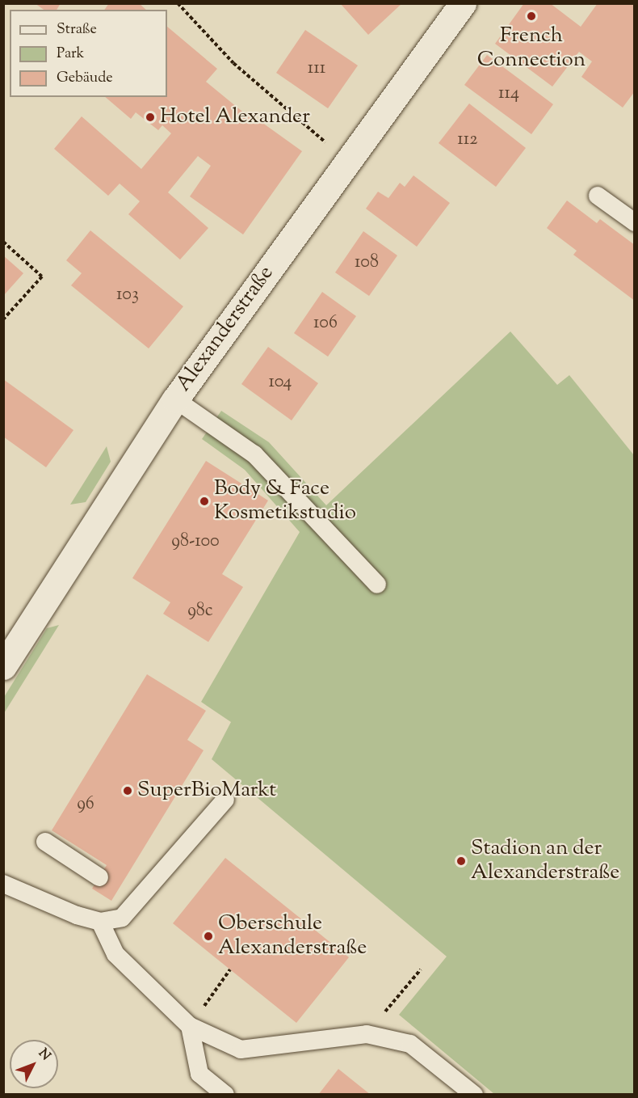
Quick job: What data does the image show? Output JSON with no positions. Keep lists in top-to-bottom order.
{
  "streets": {
    "street": ["Alexanderstraße"]
  },
  "places": [
    "French Connection",
    "Hotel Alexander",
    "Body & Face Kosmetikstudio",
    "SuperBioMarkt",
    "Stadion an der Alexanderstraße",
    "Oberschule Alexanderstraße"
  ],
  "house_numbers": [
    "111",
    "114",
    "112",
    "108",
    "103",
    "106",
    "104",
    "98-100",
    "98c",
    "96"
  ],
  "legend": ["Straße", "Park", "Gebäude"],
  "north": "top right"
}
